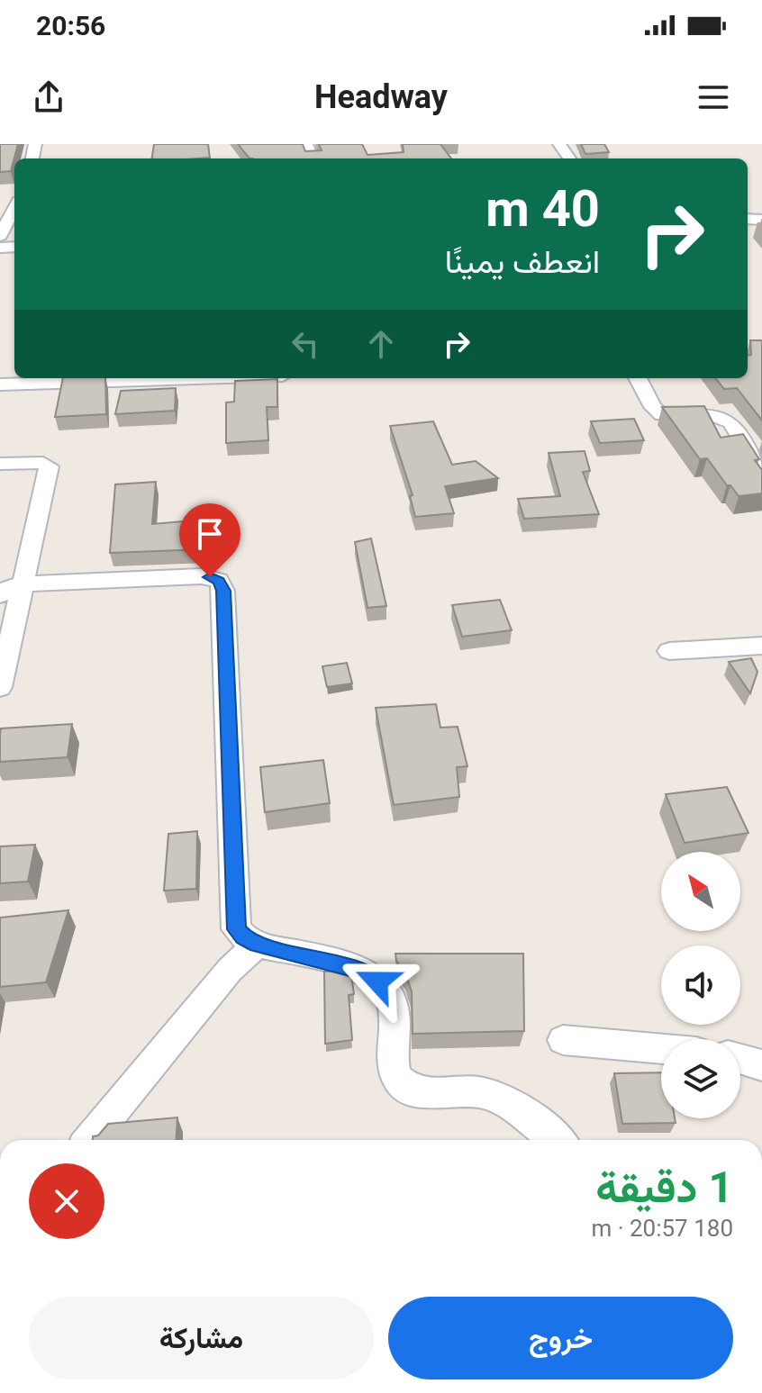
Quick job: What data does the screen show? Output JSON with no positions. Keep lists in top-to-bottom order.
{
  "north": "top left",
  "page": {
    "status": "20:56",
    "header": "Headway",
    "turn": ["40 m", "انعطف يمينًا"],
    "heading": ["1 دقيقة", "180 m · 20:57"],
    "buttons": ["خروج", "مشاركة"]
  }
}
